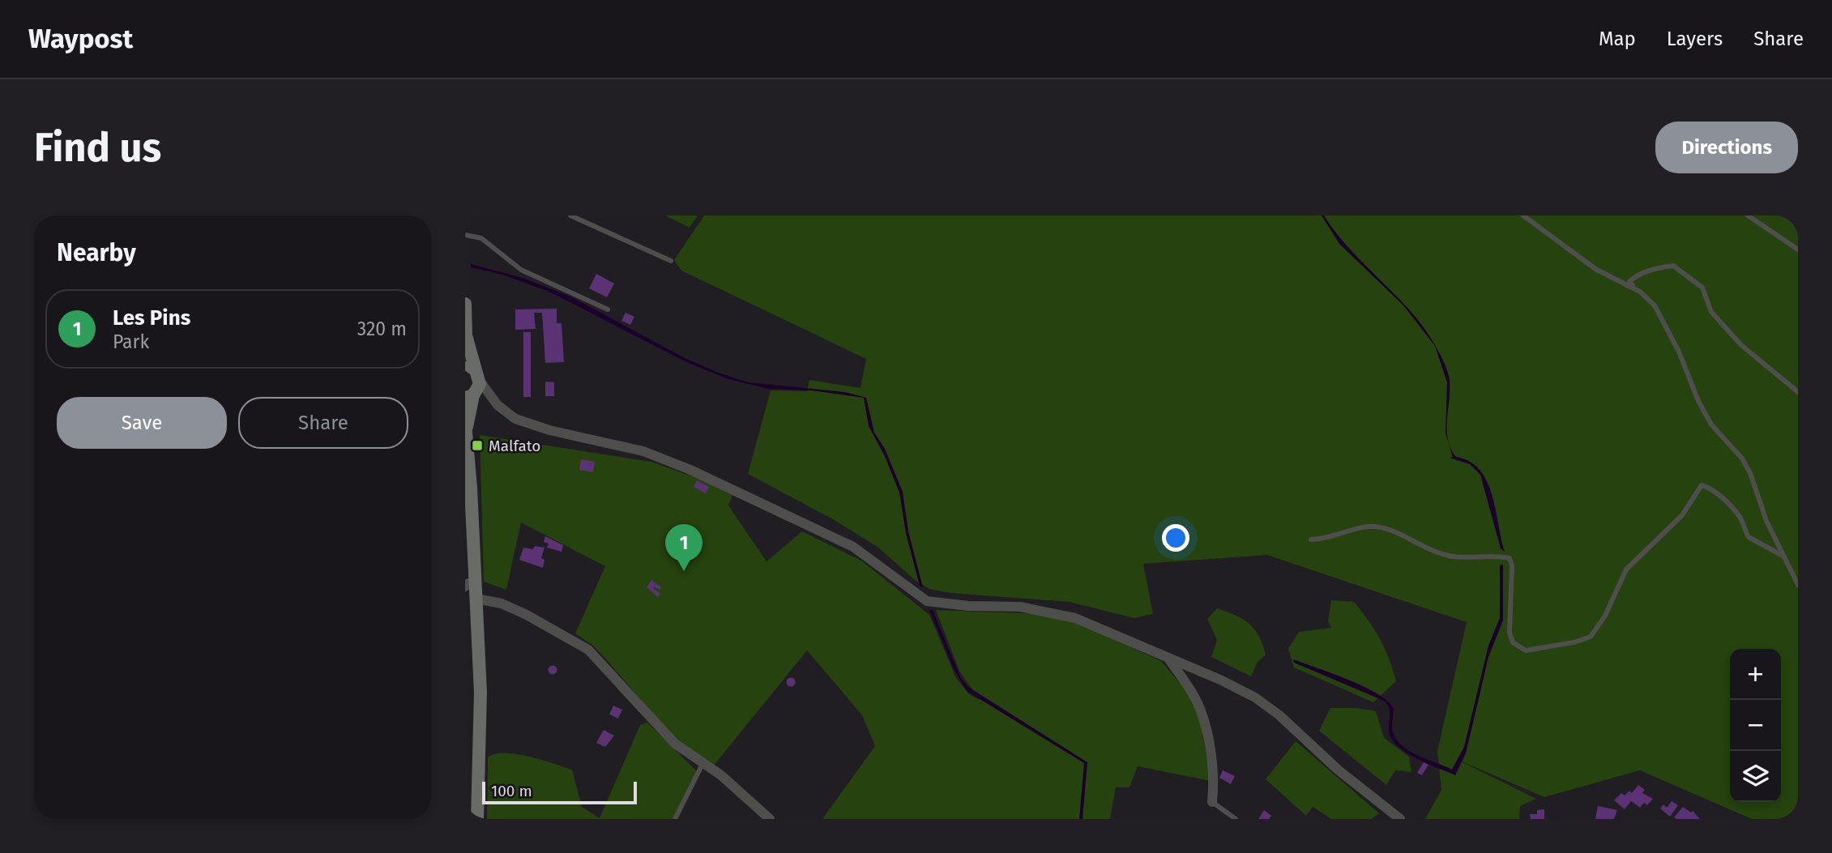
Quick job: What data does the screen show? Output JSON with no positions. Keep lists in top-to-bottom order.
{
  "places": {
    "transit": ["Malfato"]
  },
  "scale_bar": "100 m",
  "page": {
    "header": "Waypost",
    "nav": ["Map", "Layers", "Share"],
    "buttons": [
      "Directions",
      ["Save", "Share"]
    ],
    "title": "Find us",
    "heading": "Nearby",
    "list": [
      {
        "mark": "1",
        "name": "Les Pins",
        "note": "Park",
        "value": "320 m"
      }
    ],
    "pins": "1",
    "map_buttons": ["+", "−"],
    "scale": "100 m"
  }
}
